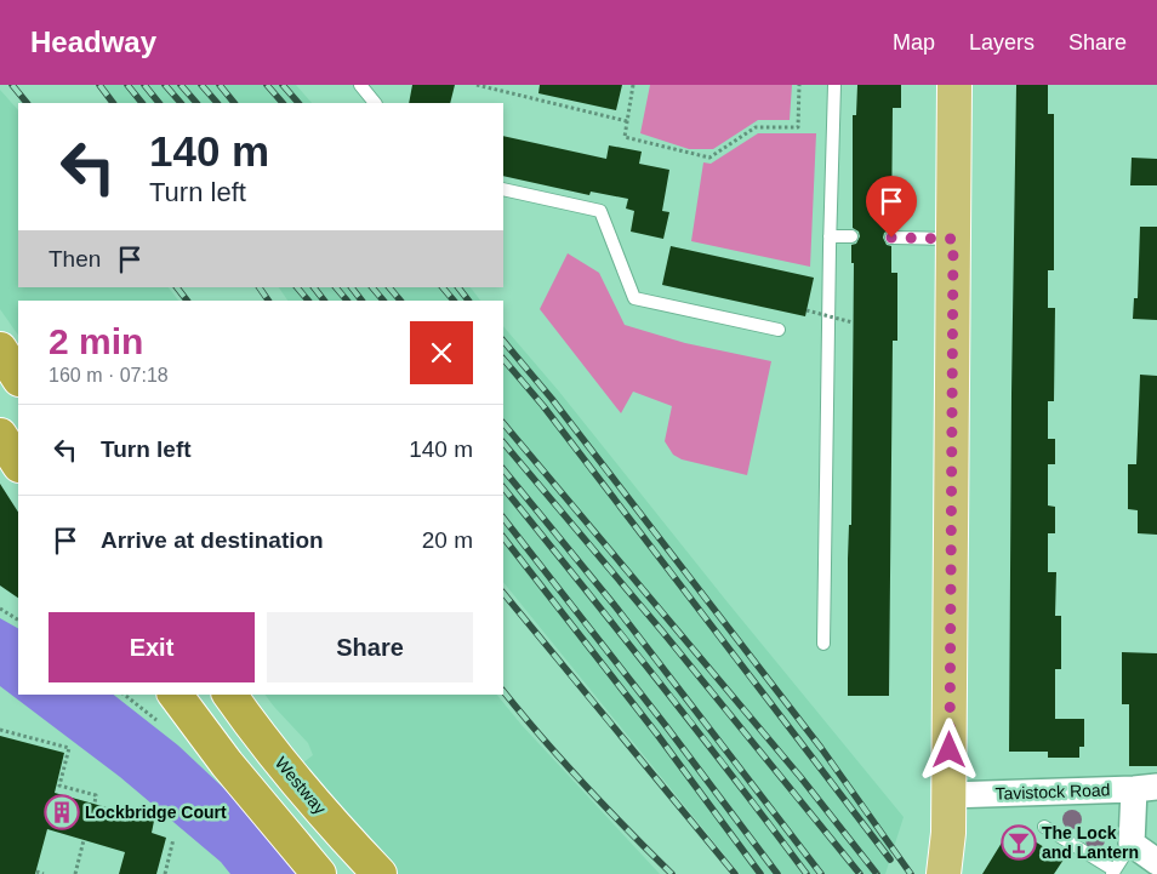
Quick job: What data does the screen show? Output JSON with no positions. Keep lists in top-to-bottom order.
{
  "streets": {
    "highway": ["Westway"],
    "street": ["Tavistock Road"]
  },
  "places": {
    "building": ["Lockbridge Court"],
    "bar": ["The Lock and Lantern"]
  },
  "page": {
    "header": "Headway",
    "nav": ["Map", "Layers", "Share"],
    "turn": ["140 m", "Turn left"],
    "then": "Then",
    "heading": ["2 min", "160 m · 07:18"],
    "list": [
      {
        "name": "Turn left",
        "value": "140 m"
      },
      {
        "name": "Arrive at destination",
        "value": "20 m"
      }
    ],
    "buttons": ["Exit", "Share"]
  }
}
